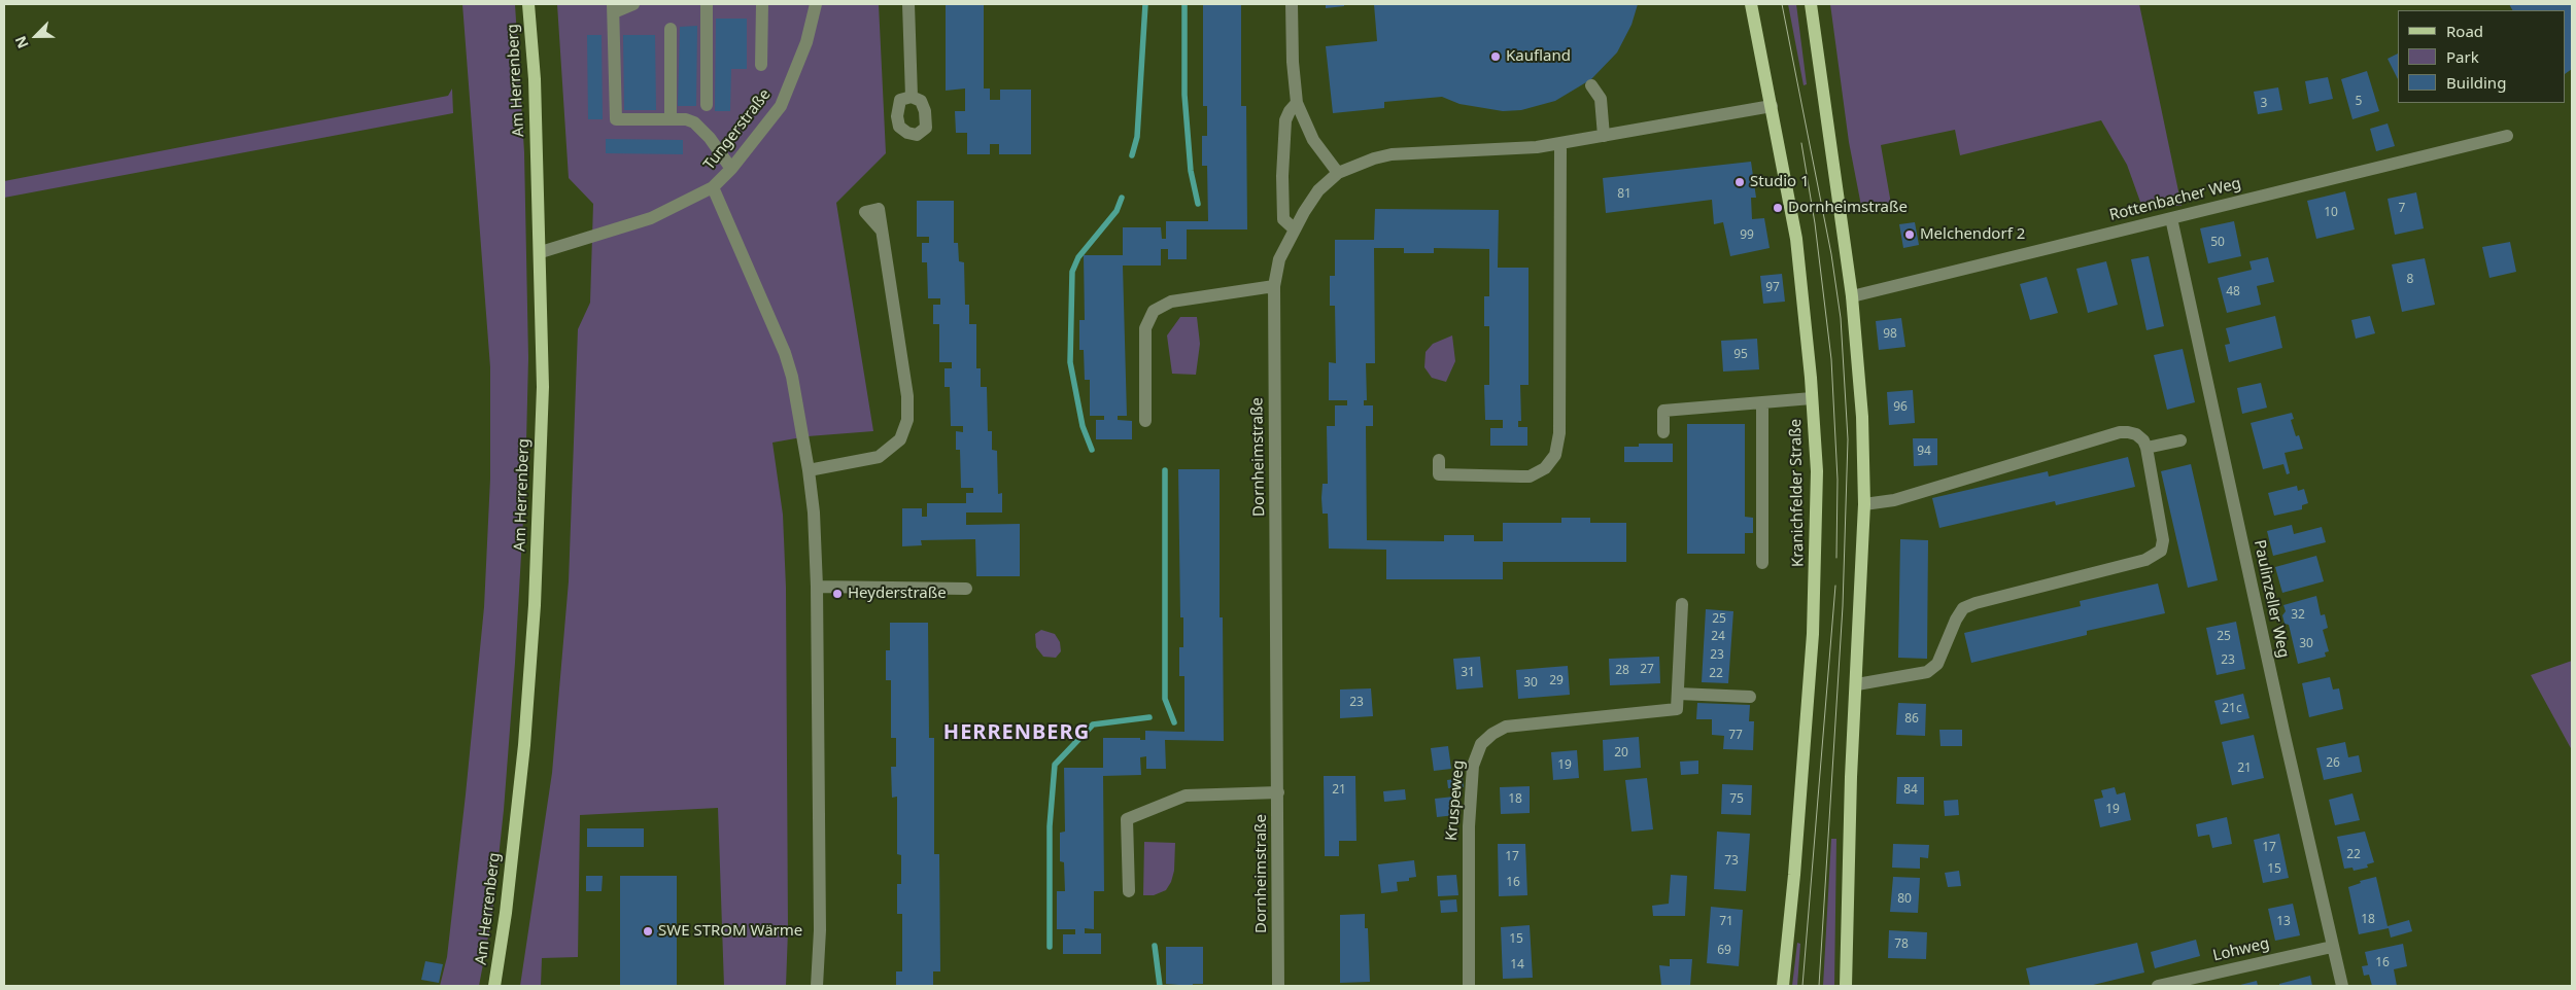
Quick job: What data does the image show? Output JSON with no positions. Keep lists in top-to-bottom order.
{
  "streets": {
    "main road": ["Am Herrenberg", "Kranichfelder Straße"],
    "street": [
      "Tungerstraße",
      "Rottenbacher Weg",
      "Dornheimstraße",
      "Paulinzeller Weg",
      "Kruspeweg",
      "Lohweg"
    ]
  },
  "crossings": [
    ["Am Herrenberg", "Tungerstraße"],
    ["Rottenbacher Weg", "Paulinzeller Weg"],
    ["Dornheimstraße", "Kranichfelder Straße"],
    ["Paulinzeller Weg", "Lohweg"]
  ],
  "districts": ["HERRENBERG"],
  "places": [
    "Kaufland",
    "Studio 1",
    "Dornheimstraße",
    "Melchendorf 2",
    "Heyderstraße",
    "SWE STROM Wärme"
  ],
  "house_numbers": [
    "5",
    "3",
    "81",
    "7",
    "10",
    "99",
    "50",
    "8",
    "97",
    "48",
    "98",
    "95",
    "96",
    "94",
    "32",
    "25",
    "24",
    "25",
    "30",
    "23",
    "23",
    "27",
    "28",
    "31",
    "22",
    "29",
    "30",
    "23",
    "21c",
    "86",
    "77",
    "20",
    "26",
    "19",
    "21",
    "21",
    "84",
    "18",
    "75",
    "19",
    "17",
    "22",
    "17",
    "73",
    "15",
    "16",
    "80",
    "18",
    "71",
    "13",
    "15",
    "78",
    "69",
    "16",
    "14"
  ],
  "legend": ["Road", "Park", "Building"],
  "north": "bottom left"
}
